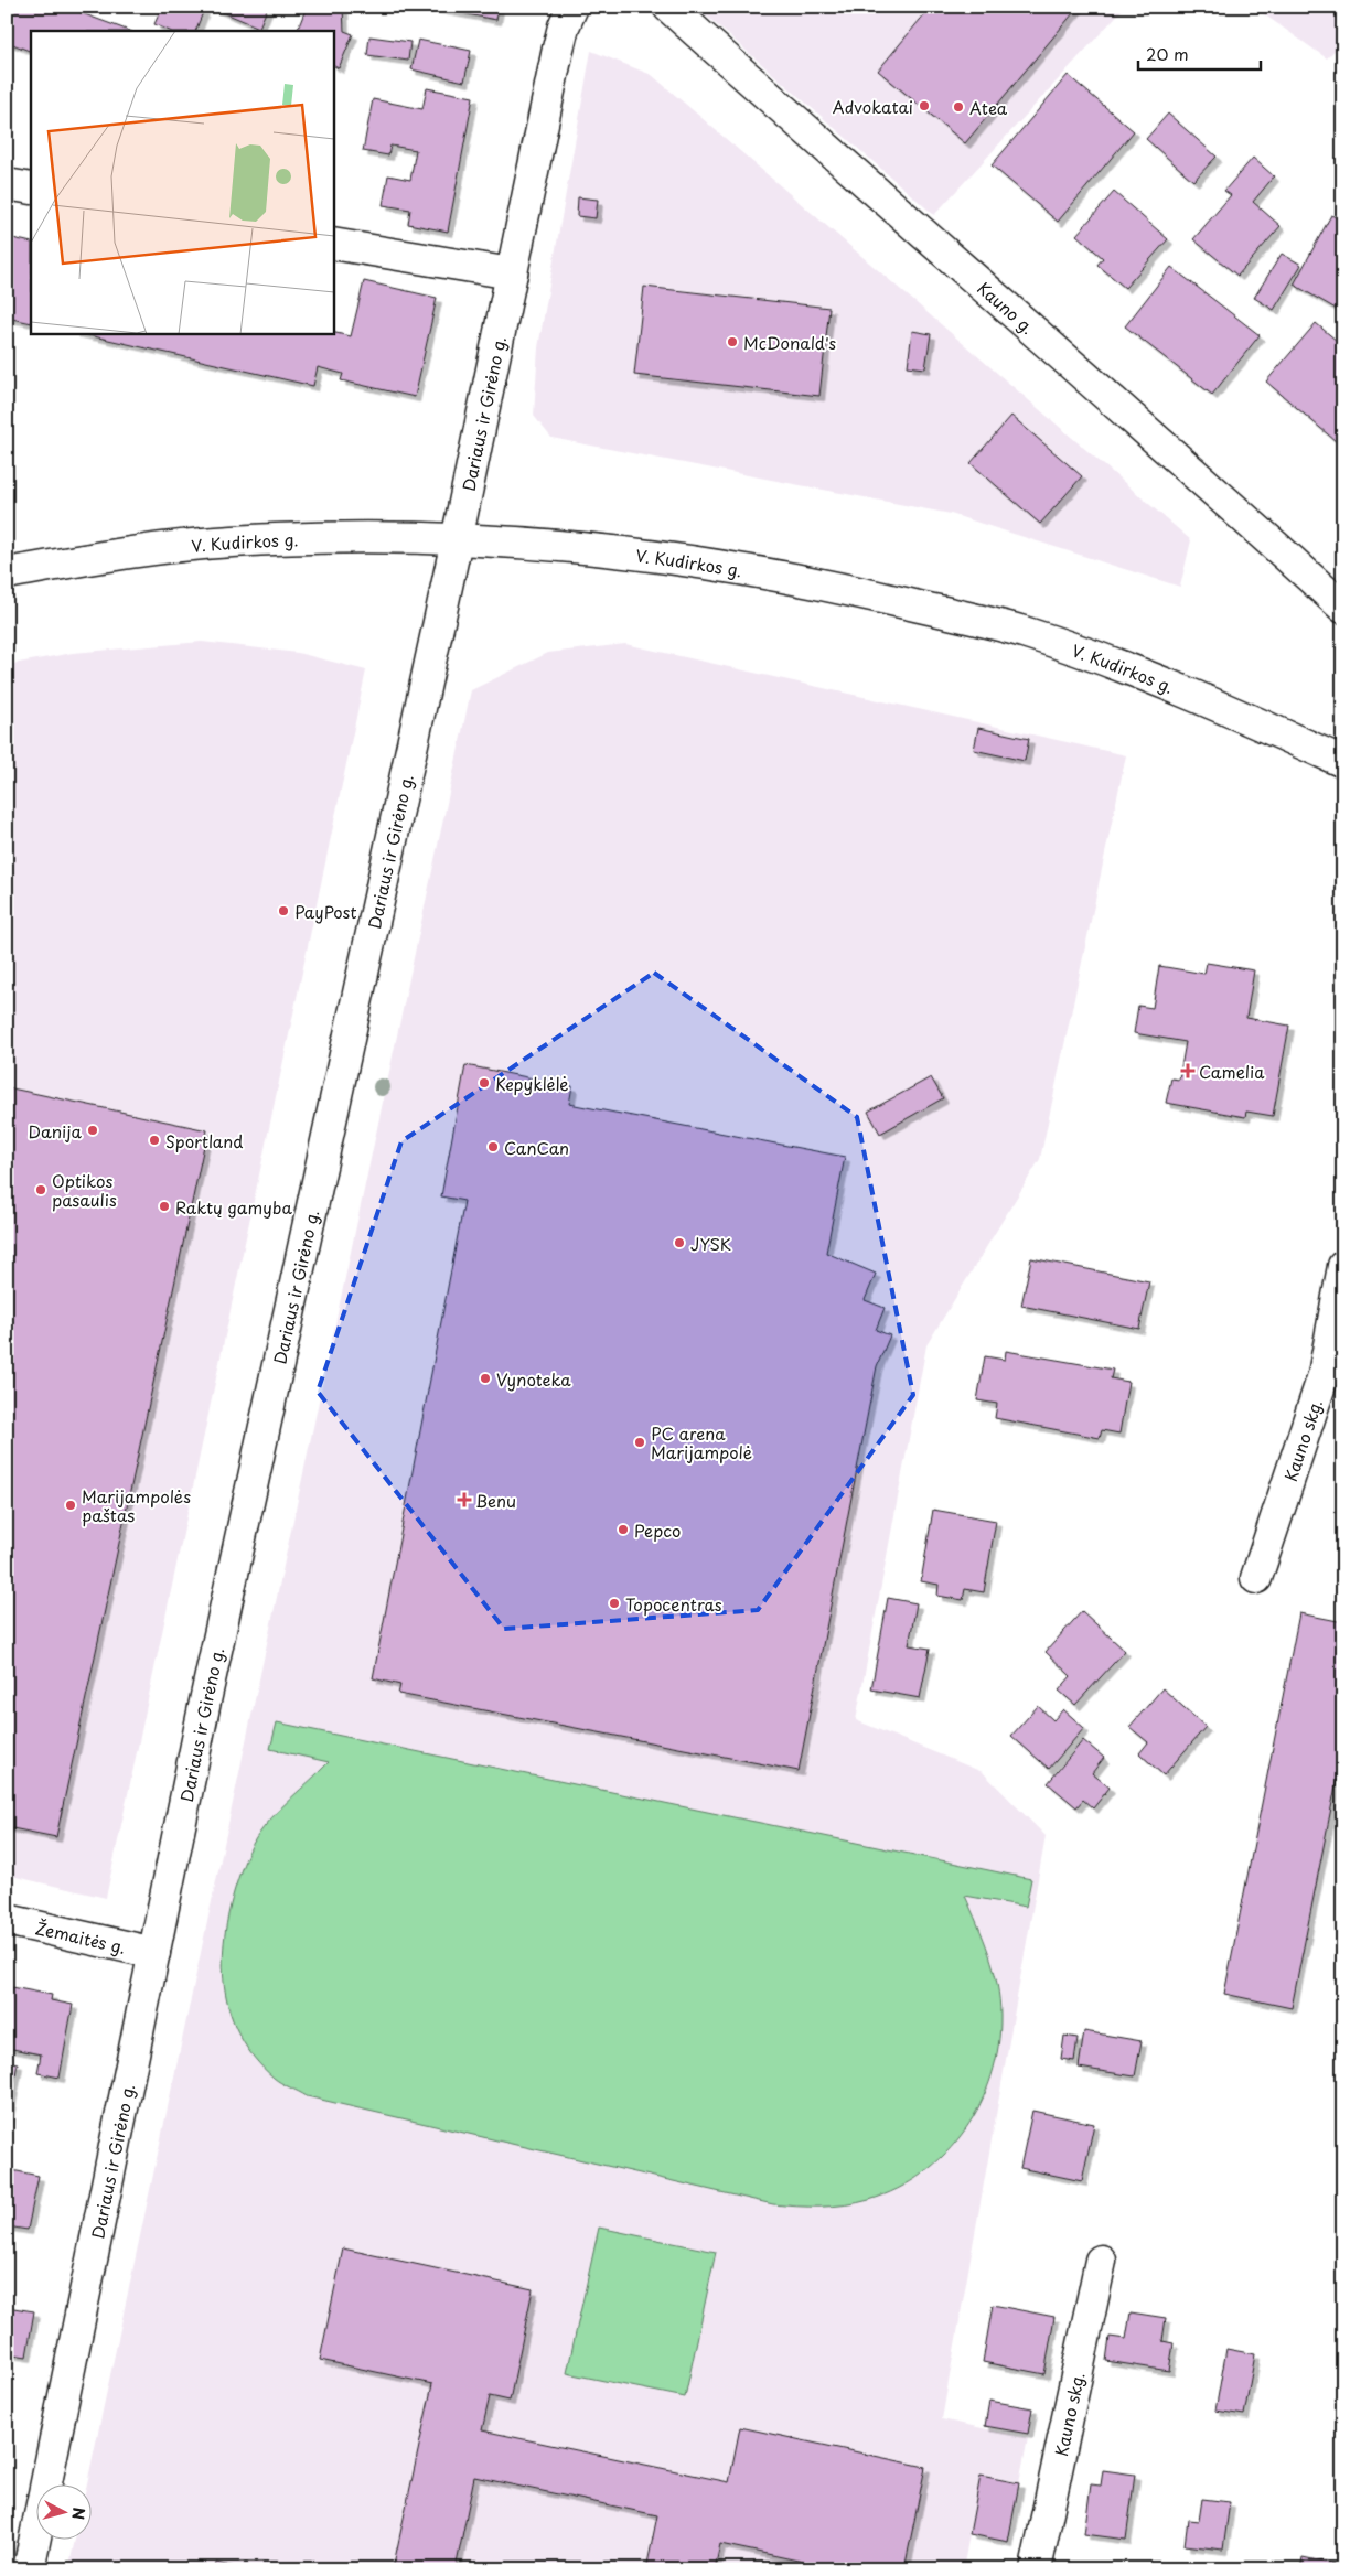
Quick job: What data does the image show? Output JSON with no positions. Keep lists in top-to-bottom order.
{
  "streets": {
    "street": [
      "Kauno g.",
      "Dariaus ir Girėno g.",
      "V. Kudirkos g.",
      "Kauno skg.",
      "Žemaitės g."
    ]
  },
  "crossings": [
    ["Dariaus ir Girėno g.", "V. Kudirkos g."],
    ["Dariaus ir Girėno g.", "Žemaitės g."]
  ],
  "places": {
    "other": [
      "Advokatai",
      "Atea",
      "McDonald's",
      "PayPost",
      "Kepyklėlė",
      "Danija",
      "Sportland",
      "CanCan",
      "Optikos pasaulis",
      "Raktų gamyba",
      "JYSK",
      "Vynoteka",
      "PC arena Marijampolė",
      "Marijampolės paštas",
      "Pepco",
      "Topocentras"
    ],
    "health": ["Camelia", "Benu"]
  },
  "scale_bar": "20 m",
  "north": "right"
}
